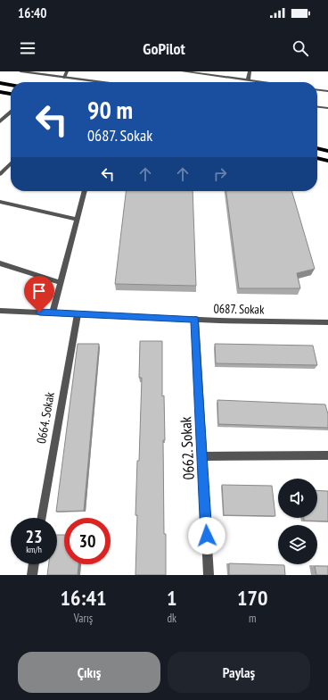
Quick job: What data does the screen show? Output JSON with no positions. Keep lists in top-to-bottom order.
{
  "streets": {
    "street": ["0687. Sokak", "0664. Sokak", "0662. Sokak"]
  },
  "crossings": [
    ["0687. Sokak", "0664. Sokak"],
    ["0687. Sokak", "0662. Sokak"]
  ],
  "page": {
    "status": "16:40",
    "header": "GoPilot",
    "turn": ["90 m", "0687. Sokak"],
    "speed": "23 km/h",
    "limit": "30",
    "eta": [
      "16:41",
      "Varış",
      "1",
      "dk",
      "170",
      "m"
    ],
    "buttons": ["Çıkış", "Paylaş"]
  }
}
